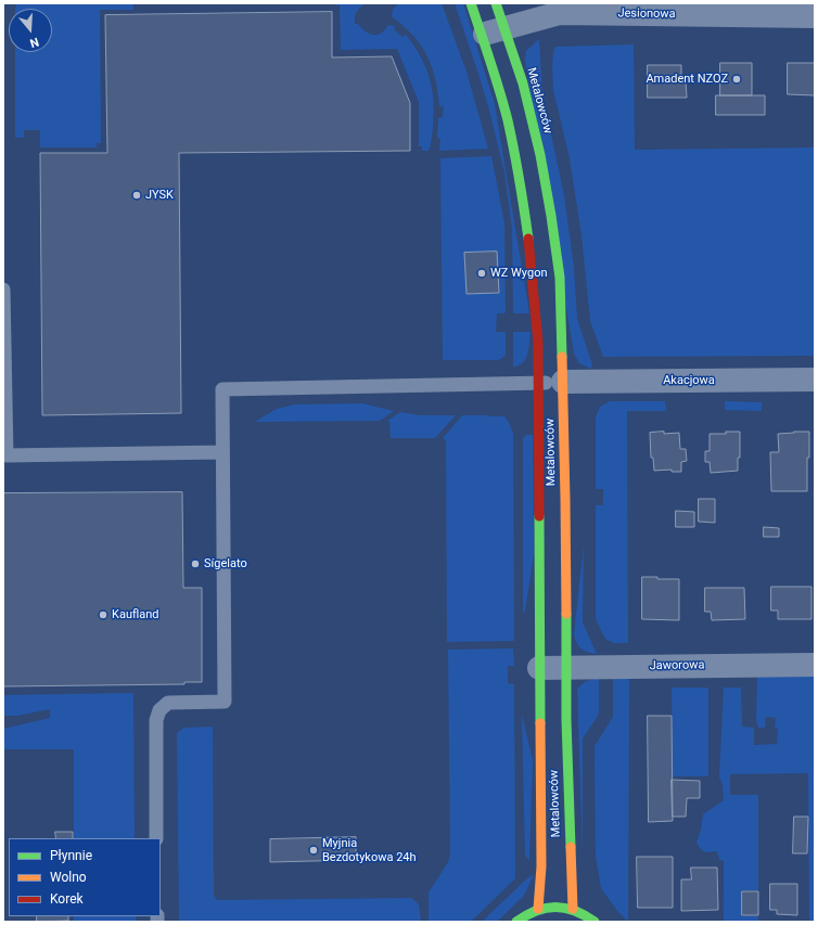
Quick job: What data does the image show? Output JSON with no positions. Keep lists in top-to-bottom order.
{
  "streets": {
    "street": [
      "Jesionowa",
      "Metalowców",
      "Akacjowa",
      "Jaworowa"
    ]
  },
  "crossings": [
    ["Jesionowa", "Metalowców"],
    ["Metalowców", "Akacjowa"],
    ["Metalowców", "Jaworowa"]
  ],
  "places": [
    "Amadent NZOZ",
    "JYSK",
    "WZ Wygon",
    "Sígelato",
    "Kaufland",
    "Myjnia Bezdotykowa 24h"
  ],
  "legend": ["Płynnie", "Wolno", "Korek"],
  "north": "bottom"
}
